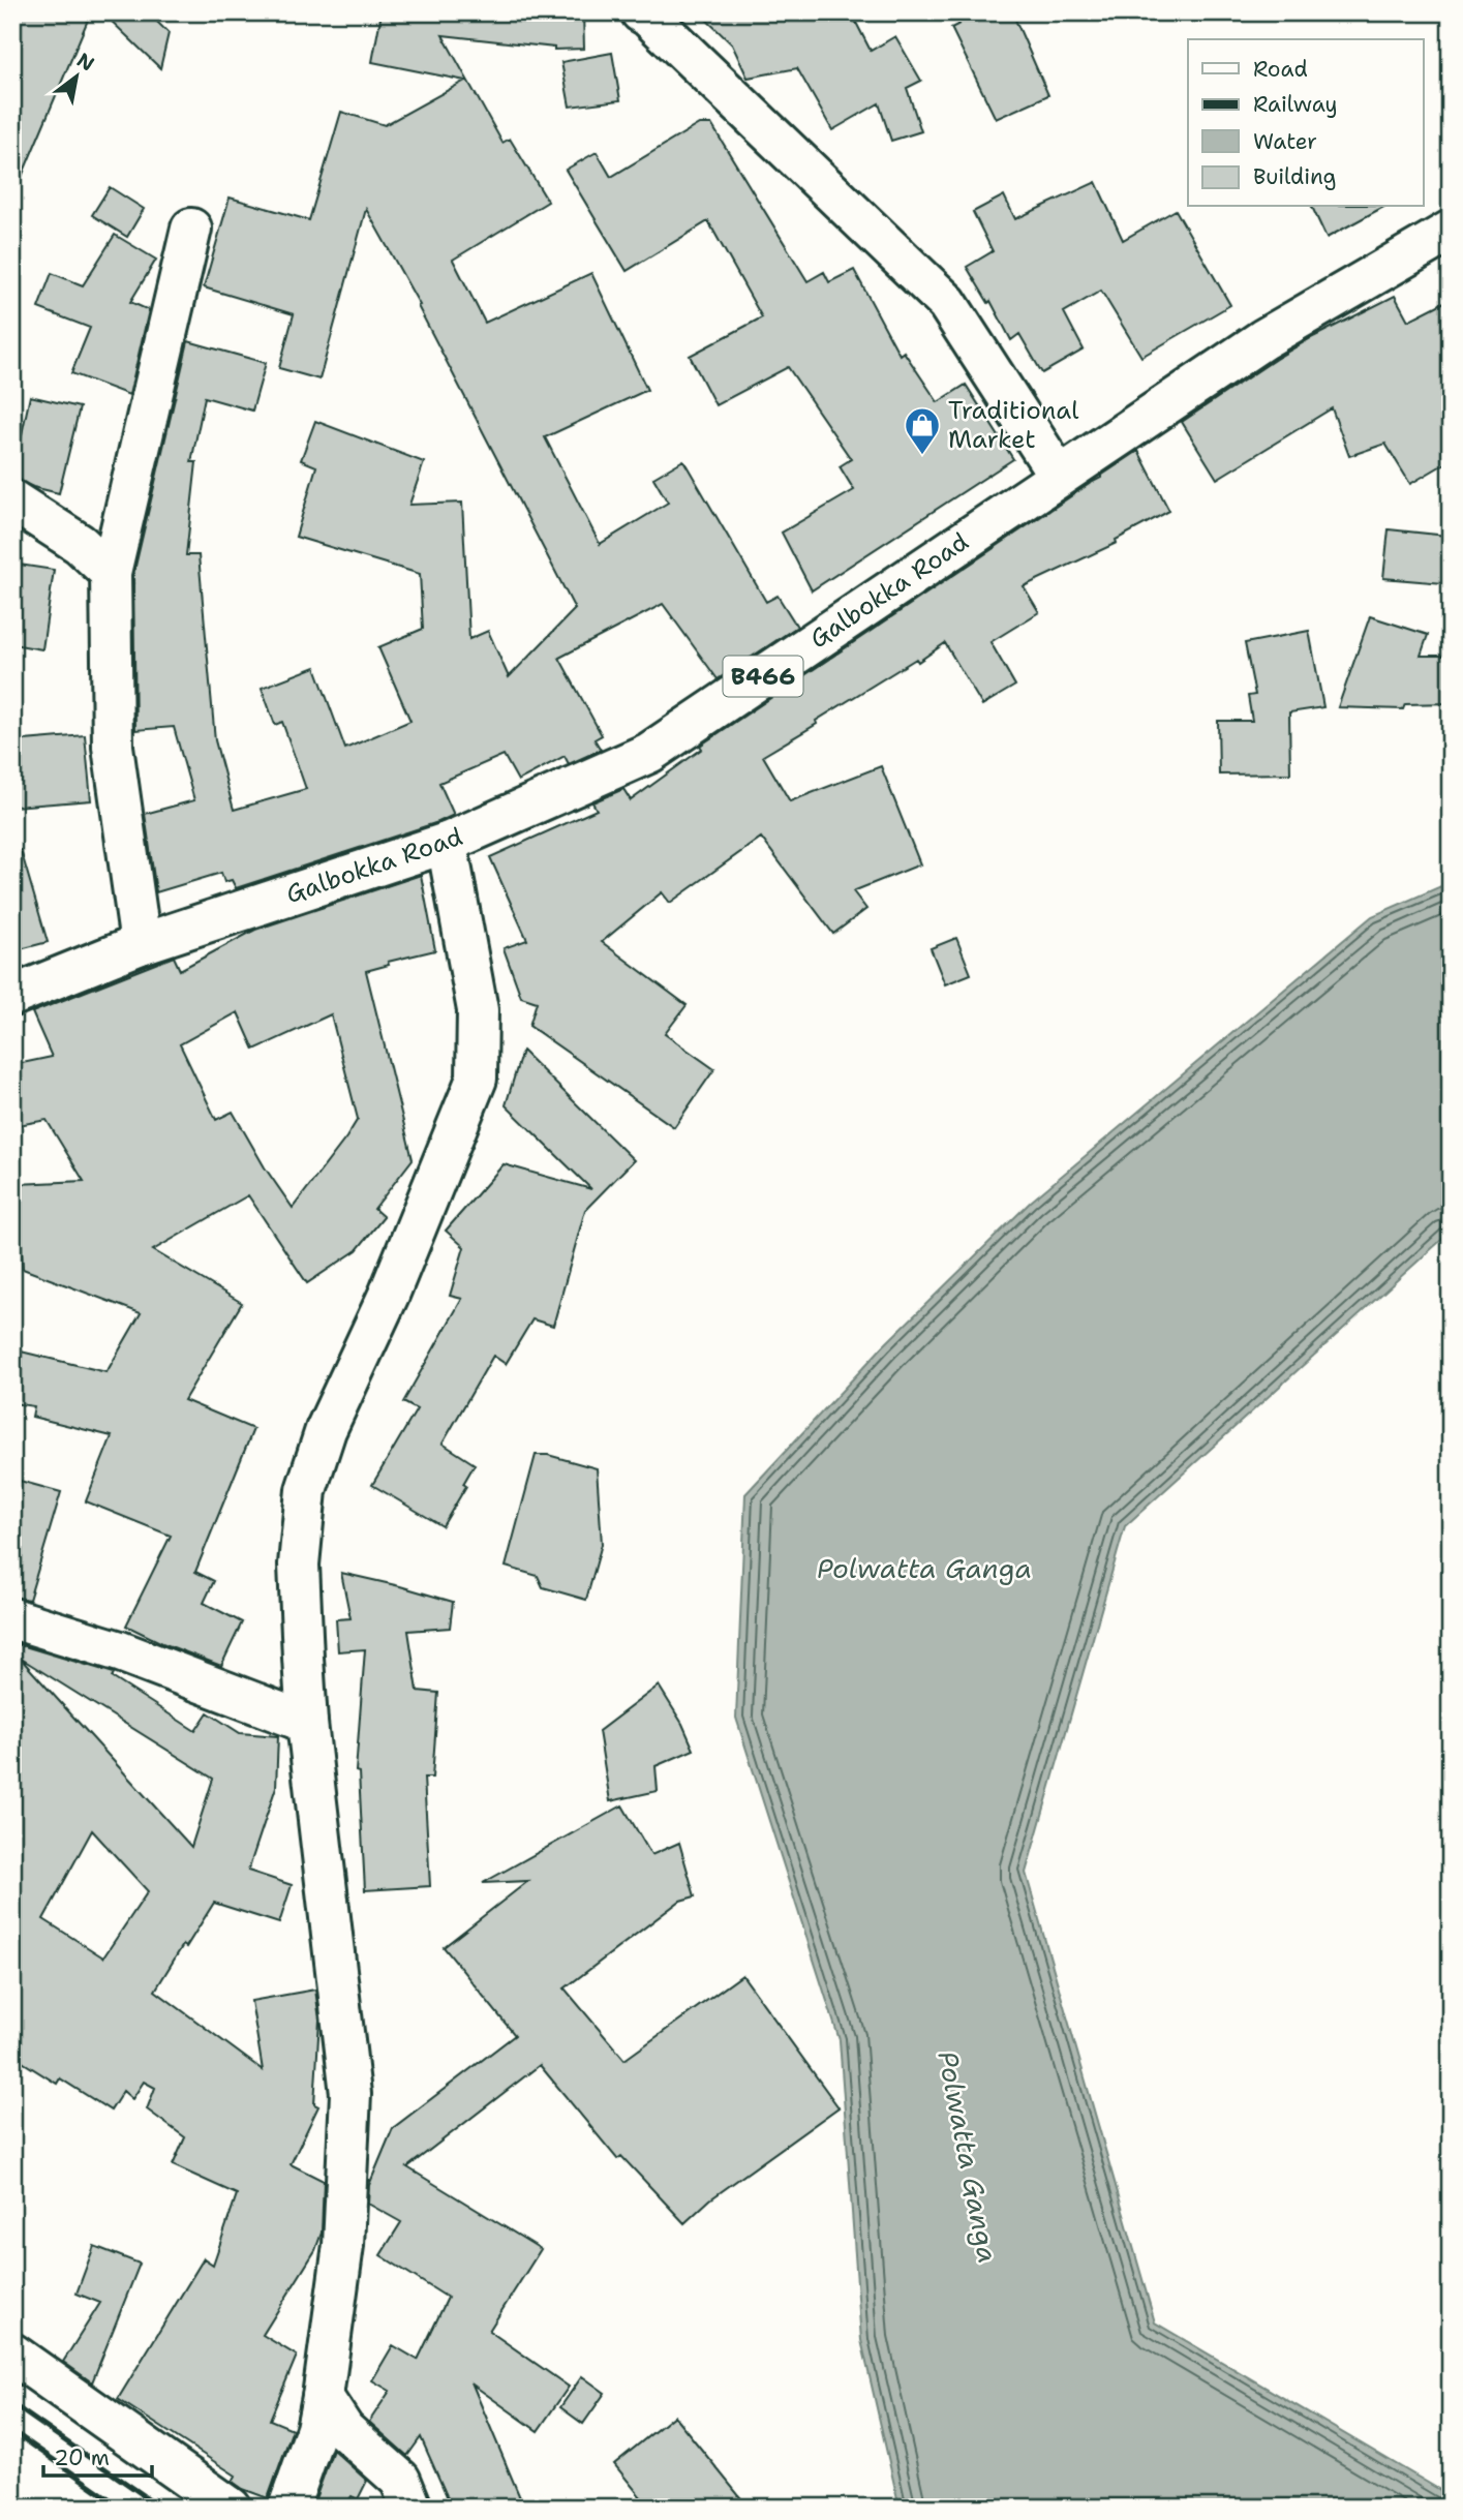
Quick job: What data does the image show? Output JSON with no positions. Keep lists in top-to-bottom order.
{
  "streets": {
    "main road": ["Galbokka Road", "B466"]
  },
  "water": ["Polwatta Ganga"],
  "places": {
    "shop": ["Traditional Market"]
  },
  "legend": [
    "Road",
    "Railway",
    "Water",
    "Building"
  ],
  "scale_bar": "20 m",
  "north": "top right"
}
